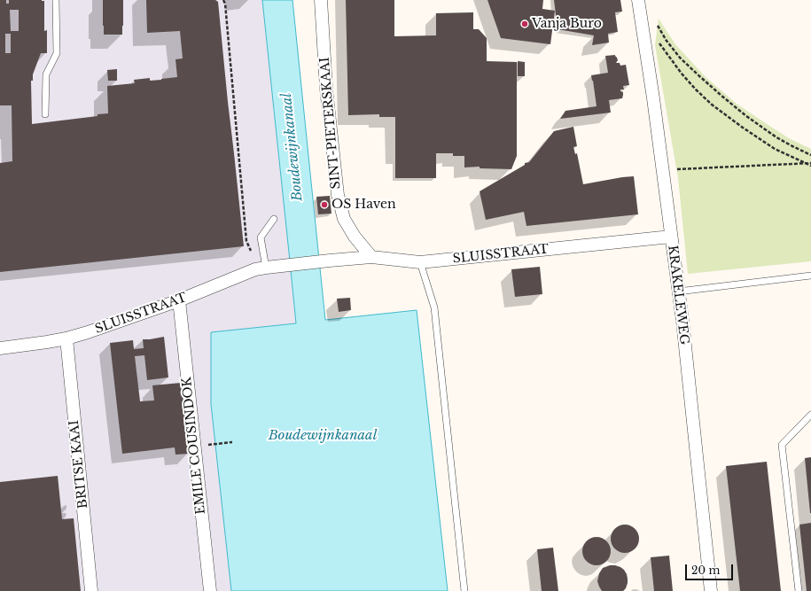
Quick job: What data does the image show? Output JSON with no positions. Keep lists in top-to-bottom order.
{
  "streets": {
    "street": [
      "SINT-PIETERSKAAI",
      "SLUISSTRAAT",
      "KRAKELEWEG",
      "EMILE COUSINDOK",
      "BRITSE KAAI"
    ]
  },
  "crossings": [
    ["SINT-PIETERSKAAI", "SLUISSTRAAT"],
    ["SLUISSTRAAT", "KRAKELEWEG"],
    ["SLUISSTRAAT", "EMILE COUSINDOK"],
    ["SLUISSTRAAT", "BRITSE KAAI"]
  ],
  "water": ["Boudewijnkanaal"],
  "places": ["Vanja Buro", "OS Haven"],
  "scale_bar": "20 m"
}
